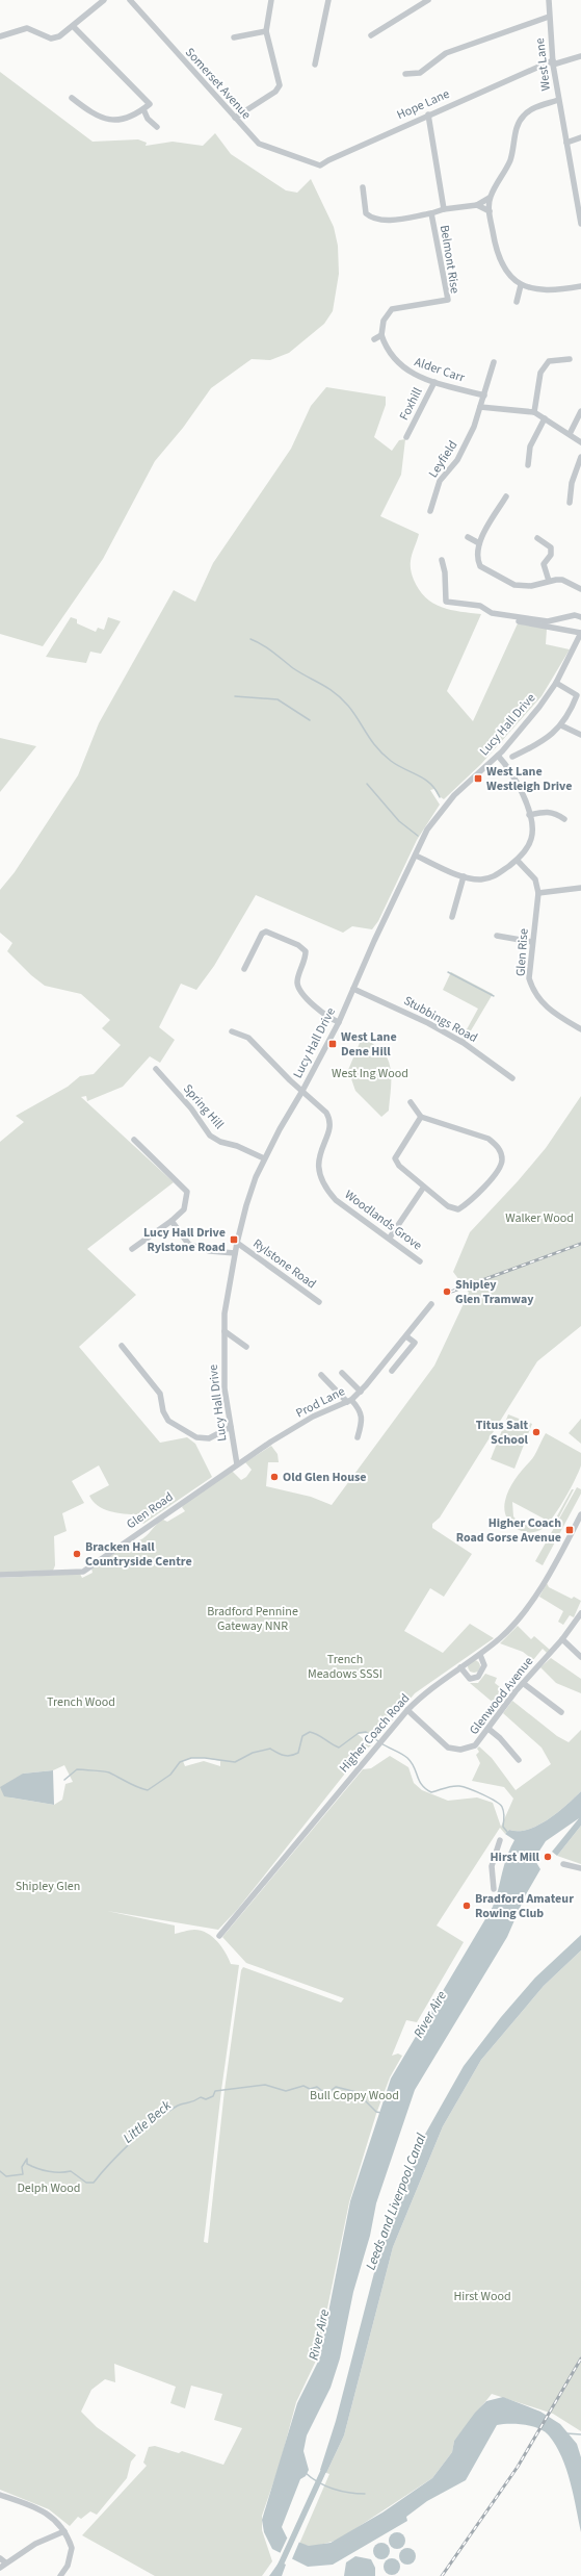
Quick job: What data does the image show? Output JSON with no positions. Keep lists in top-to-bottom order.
{
  "streets": {
    "street": [
      "West Lane",
      "Somerset Avenue",
      "Hope Lane",
      "Belmont Rise",
      "Alder Carr",
      "Foxhill",
      "Leyfield",
      "Lucy Hall Drive",
      "Glen Rise",
      "Stubbings Road",
      "Spring Hill",
      "Woodlands Grove",
      "Rylstone Road",
      "Prod Lane",
      "Glen Road",
      "Glenwood Avenue",
      "Higher Coach Road"
    ]
  },
  "crossings": [
    ["West Lane", "Hope Lane"],
    ["Somerset Avenue", "Hope Lane"],
    ["Hope Lane", "Belmont Rise"],
    ["Belmont Rise", "Alder Carr"],
    ["Alder Carr", "Foxhill"],
    ["Alder Carr", "Leyfield"],
    ["Lucy Hall Drive", "Stubbings Road"],
    ["Lucy Hall Drive", "Spring Hill"],
    ["Lucy Hall Drive", "Woodlands Grove"],
    ["Lucy Hall Drive", "Rylstone Road"],
    ["Lucy Hall Drive", "Prod Lane"],
    ["Lucy Hall Drive", "Glen Road"],
    ["Prod Lane", "Glen Road"],
    ["Glenwood Avenue", "Higher Coach Road"]
  ],
  "water": ["River Aire", "Little Beck", "Leeds and Liverpool Canal"],
  "parks": [
    "West Ing Wood",
    "Walker Wood",
    "Bradford Pennine Gateway NNR",
    "Trench Meadows SSSI",
    "Trench Wood",
    "Shipley Glen",
    "Bull Coppy Wood",
    "Delph Wood",
    "Hirst Wood"
  ],
  "places": {
    "transit": [
      "West Lane Westleigh Drive",
      "West Lane Dene Hill",
      "Lucy Hall Drive Rylstone Road",
      "Higher Coach Road Gorse Avenue"
    ],
    "other": [
      "Shipley Glen Tramway",
      "Titus Salt School",
      "Old Glen House",
      "Bracken Hall Countryside Centre",
      "Hirst Mill",
      "Bradford Amateur Rowing Club"
    ]
  }
}
